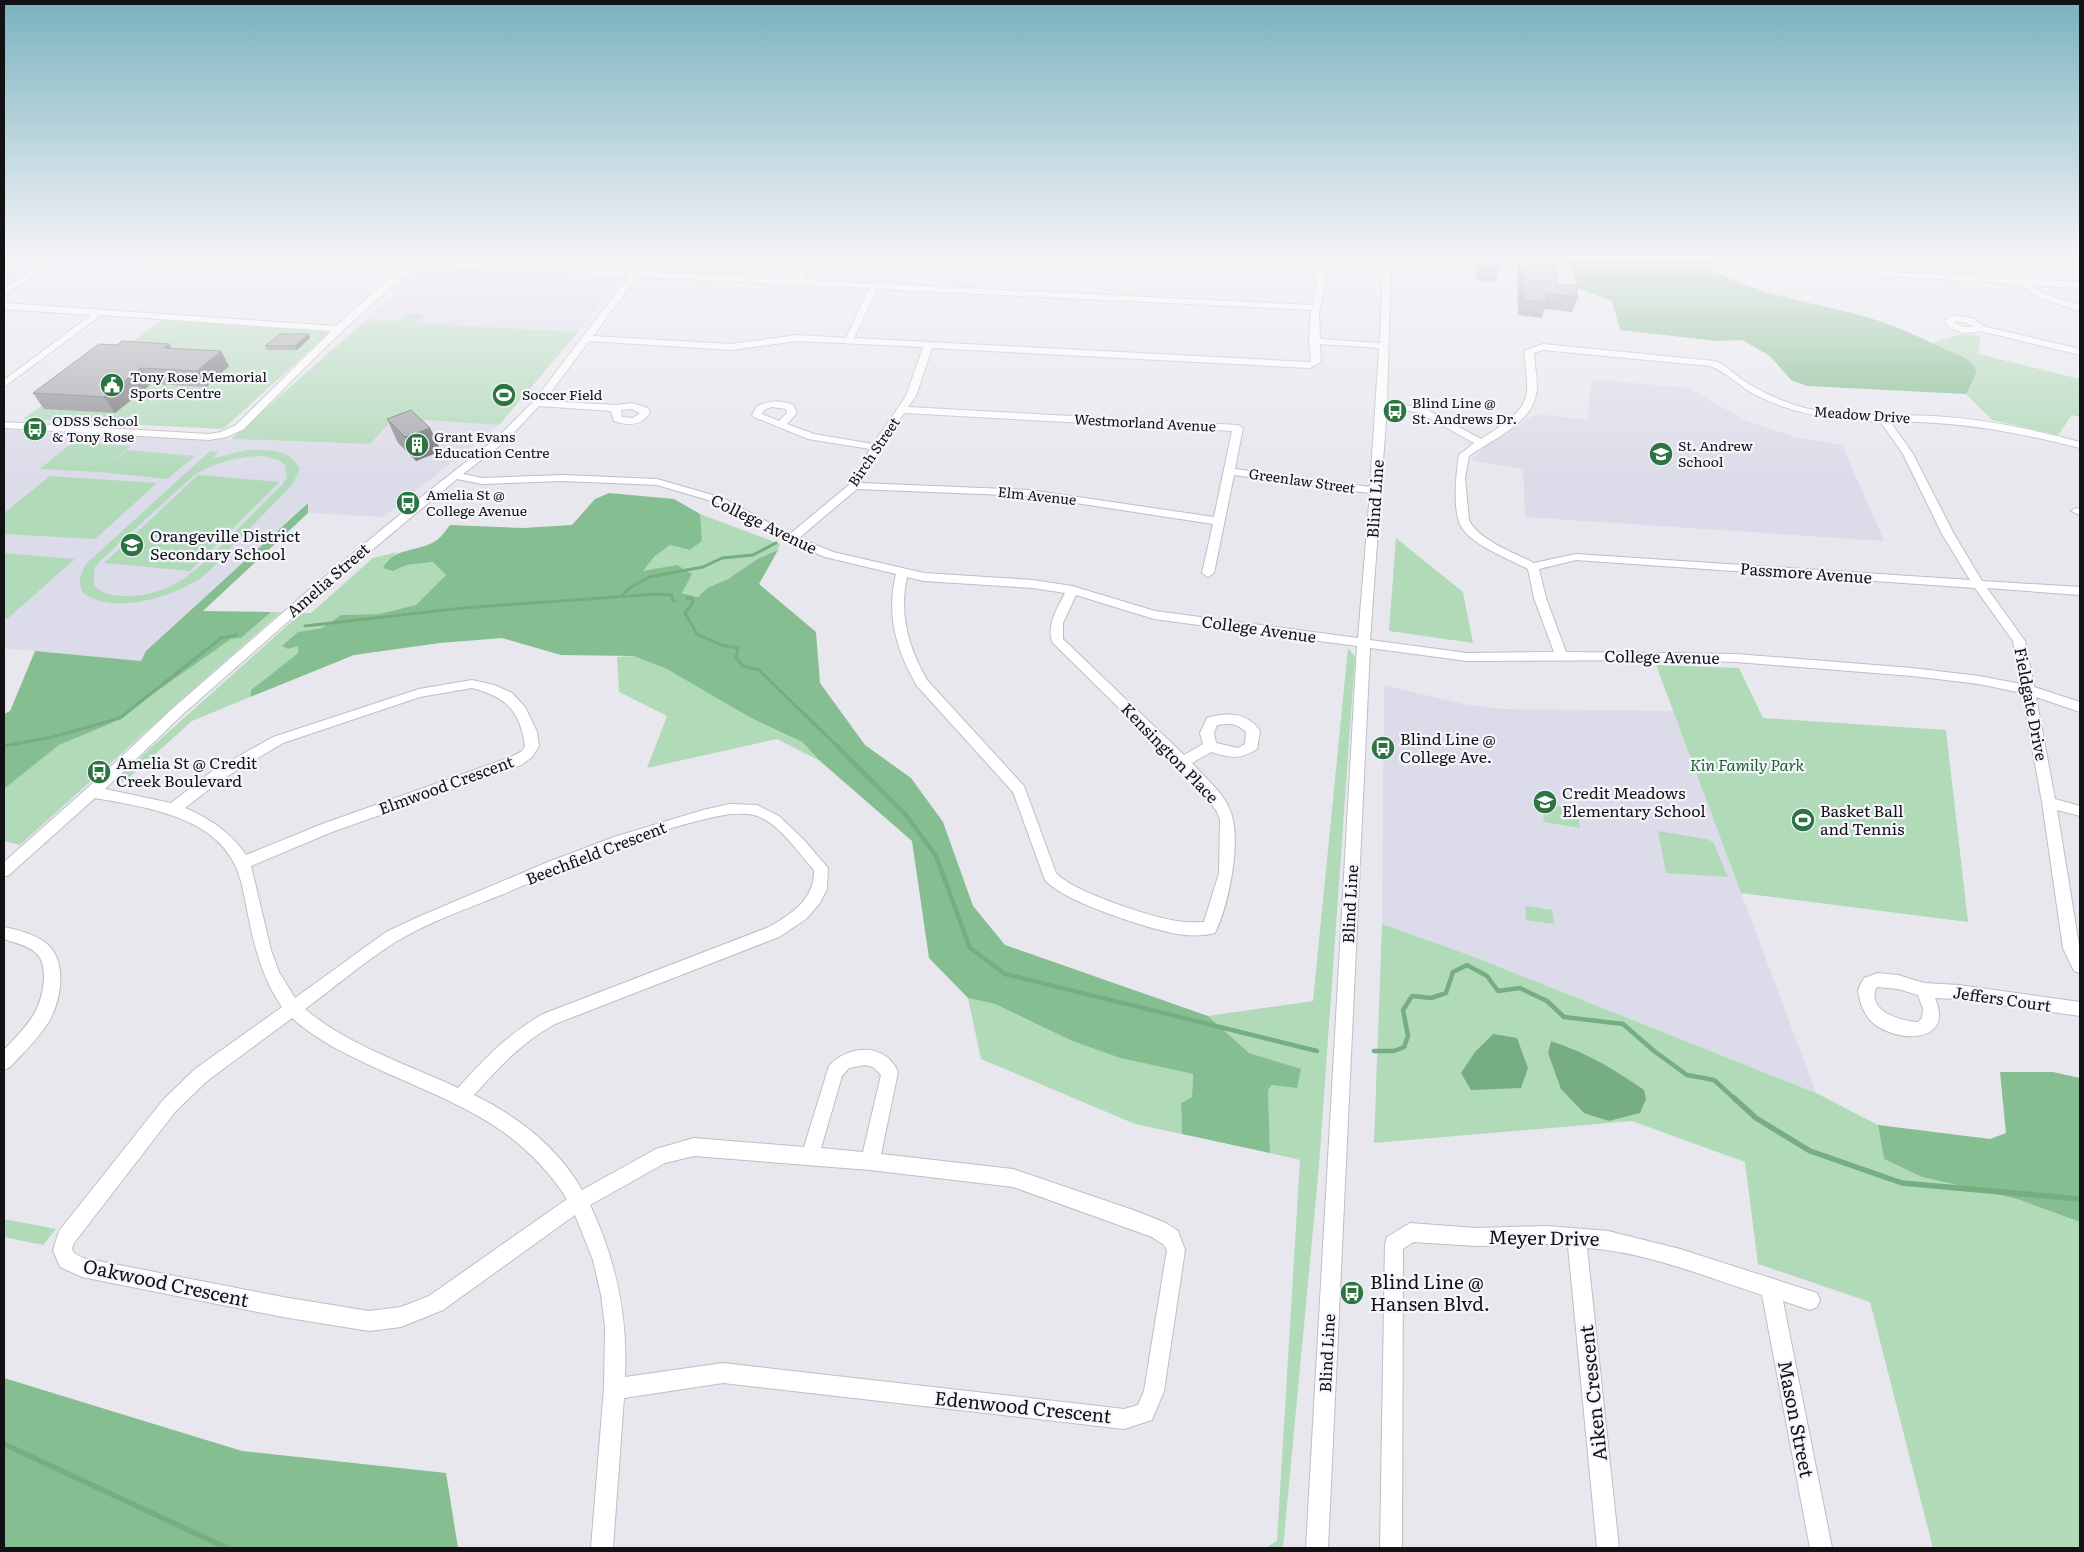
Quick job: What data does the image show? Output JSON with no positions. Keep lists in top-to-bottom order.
{
  "streets": {
    "street": [
      "Meadow Drive",
      "Westmorland Avenue",
      "Birch Street",
      "Greenlaw Street",
      "Elm Avenue",
      "Blind Line",
      "College Avenue",
      "Passmore Avenue",
      "Amelia Street",
      "Fieldgate Drive",
      "Kensington Place",
      "Elmwood Crescent",
      "Beechfield Crescent",
      "Jeffers Court",
      "Meyer Drive",
      "Oakwood Crescent",
      "Aiken Crescent",
      "Edenwood Crescent",
      "Mason Street"
    ]
  },
  "crossings": [
    ["Meadow Drive", "Passmore Avenue"],
    ["Meadow Drive", "Fieldgate Drive"],
    ["Westmorland Avenue", "Birch Street"],
    ["Westmorland Avenue", "Greenlaw Street"],
    ["Westmorland Avenue", "Elm Avenue"],
    ["Birch Street", "Elm Avenue"],
    ["Birch Street", "College Avenue"],
    ["Greenlaw Street", "Blind Line"],
    ["Blind Line", "College Avenue"],
    ["College Avenue", "Amelia Street"],
    ["College Avenue", "Fieldgate Drive"],
    ["College Avenue", "Kensington Place"],
    ["Passmore Avenue", "Fieldgate Drive"],
    ["Beechfield Crescent", "Oakwood Crescent"],
    ["Meyer Drive", "Aiken Crescent"],
    ["Meyer Drive", "Mason Street"],
    ["Oakwood Crescent", "Edenwood Crescent"]
  ],
  "parks": ["Kin Family Park"],
  "places": {
    "public building": ["Tony Rose Memorial Sports Centre"],
    "sports": ["Soccer Field", "Basket Ball and Tennis"],
    "bus stop": [
      "Blind Line @ St. Andrews Dr.",
      "ODSS School & Tony Rose",
      "Amelia St @ College Avenue",
      "Blind Line @ College Ave.",
      "Amelia St @ Credit Creek Boulevard",
      "Blind Line @ Hansen Blvd."
    ],
    "building": ["Grant Evans Education Centre"],
    "school or university": ["St. Andrew School", "Orangeville District Secondary School", "Credit Meadows Elementary School"]
  }
}
